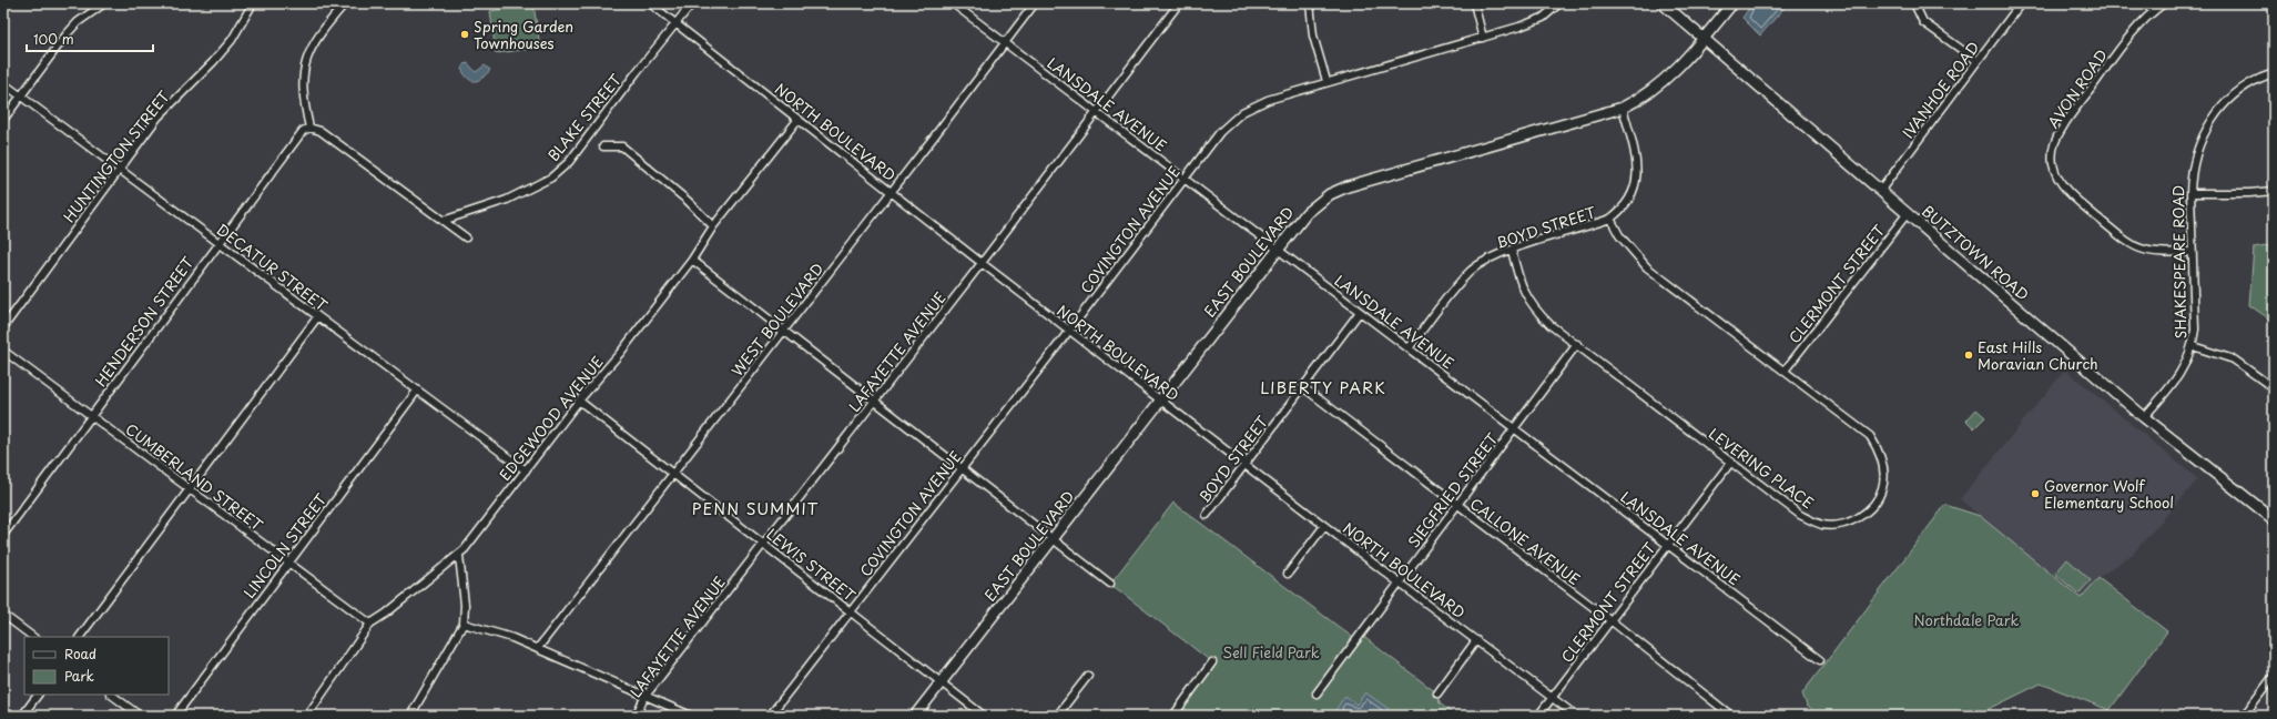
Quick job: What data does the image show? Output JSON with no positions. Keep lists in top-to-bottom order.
{
  "streets": {
    "street": [
      "AVON ROAD",
      "IVANHOE ROAD",
      "LANSDALE AVENUE",
      "BLAKE STREET",
      "NORTH BOULEVARD",
      "HUNTINGTON STREET",
      "BOYD STREET",
      "COVINGTON AVENUE",
      "BUTZTOWN ROAD",
      "EAST BOULEVARD",
      "SHAKESPEARE ROAD",
      "DECATUR STREET",
      "CLERMONT STREET",
      "WEST BOULEVARD",
      "HENDERSON STREET",
      "LAFAYETTE AVENUE",
      "EDGEWOOD AVENUE",
      "LEVERING PLACE",
      "CUMBERLAND STREET",
      "SIEGFRIED STREET",
      "CALLONE AVENUE",
      "LINCOLN STREET",
      "LEWIS STREET"
    ]
  },
  "crossings": [
    ["AVON ROAD", "SHAKESPEARE ROAD"],
    ["IVANHOE ROAD", "BUTZTOWN ROAD"],
    ["LANSDALE AVENUE", "BOYD STREET"],
    ["LANSDALE AVENUE", "COVINGTON AVENUE"],
    ["LANSDALE AVENUE", "EAST BOULEVARD"],
    ["LANSDALE AVENUE", "CLERMONT STREET"],
    ["LANSDALE AVENUE", "WEST BOULEVARD"],
    ["LANSDALE AVENUE", "LAFAYETTE AVENUE"],
    ["LANSDALE AVENUE", "SIEGFRIED STREET"],
    ["BLAKE STREET", "NORTH BOULEVARD"],
    ["NORTH BOULEVARD", "BOYD STREET"],
    ["NORTH BOULEVARD", "COVINGTON AVENUE"],
    ["NORTH BOULEVARD", "EAST BOULEVARD"],
    ["NORTH BOULEVARD", "CLERMONT STREET"],
    ["NORTH BOULEVARD", "WEST BOULEVARD"],
    ["NORTH BOULEVARD", "LAFAYETTE AVENUE"],
    ["NORTH BOULEVARD", "EDGEWOOD AVENUE"],
    ["NORTH BOULEVARD", "SIEGFRIED STREET"],
    ["HUNTINGTON STREET", "DECATUR STREET"],
    ["BOYD STREET", "EAST BOULEVARD"],
    ["BOYD STREET", "LEVERING PLACE"],
    ["BOYD STREET", "CALLONE AVENUE"],
    ["COVINGTON AVENUE", "LEWIS STREET"],
    ["BUTZTOWN ROAD", "EAST BOULEVARD"],
    ["BUTZTOWN ROAD", "SHAKESPEARE ROAD"],
    ["BUTZTOWN ROAD", "CLERMONT STREET"],
    ["EAST BOULEVARD", "LEWIS STREET"],
    ["DECATUR STREET", "HENDERSON STREET"],
    ["DECATUR STREET", "EDGEWOOD AVENUE"],
    ["DECATUR STREET", "LINCOLN STREET"],
    ["CLERMONT STREET", "LEVERING PLACE"],
    ["CLERMONT STREET", "CALLONE AVENUE"],
    ["WEST BOULEVARD", "LEWIS STREET"],
    ["HENDERSON STREET", "CUMBERLAND STREET"],
    ["LAFAYETTE AVENUE", "LEWIS STREET"],
    ["EDGEWOOD AVENUE", "CUMBERLAND STREET"],
    ["EDGEWOOD AVENUE", "LEWIS STREET"],
    ["LEVERING PLACE", "SIEGFRIED STREET"],
    ["CUMBERLAND STREET", "LINCOLN STREET"],
    ["SIEGFRIED STREET", "CALLONE AVENUE"]
  ],
  "districts": ["LIBERTY PARK", "PENN SUMMIT"],
  "parks": ["Northdale Park", "Sell Field Park"],
  "places": ["Spring Garden Townhouses", "East Hills Moravian Church", "Governor Wolf Elementary School"],
  "legend": ["Road", "Park"],
  "scale_bar": "100 m"
}
